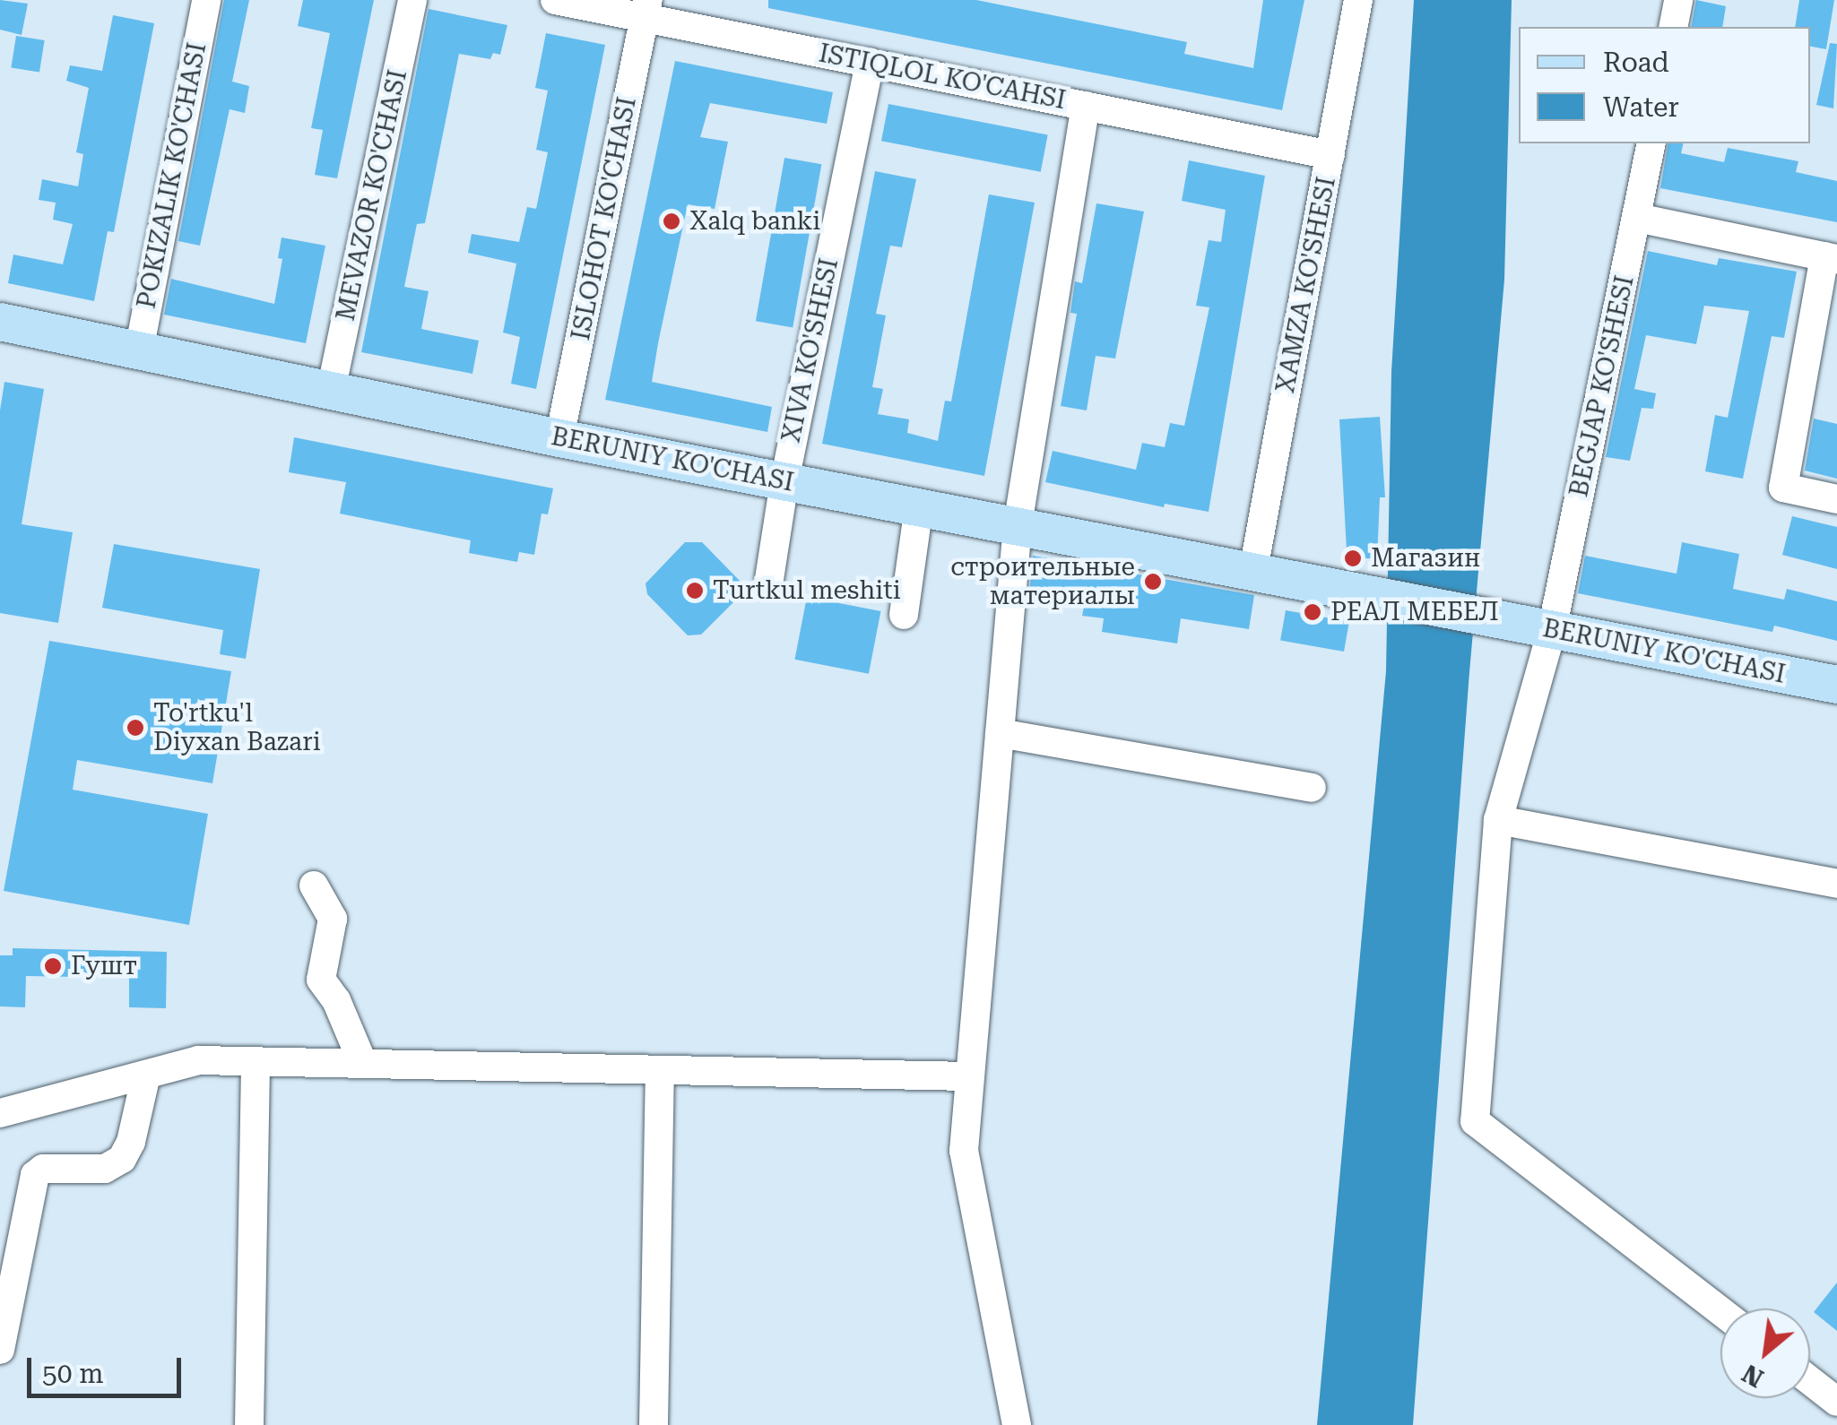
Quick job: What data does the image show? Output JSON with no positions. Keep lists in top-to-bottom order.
{
  "streets": {
    "main road": ["BERUNIY KO'CHASI"],
    "street": [
      "ISTIQLOL KO'CAHSI",
      "POKIZALIK KO'CHASI",
      "MEVAZOR KO'CHASI",
      "ISLOHOT KO'CHASI",
      "XAMZA KO'SHESI",
      "XIVA KO'SHESI",
      "BEGJAP KO'SHESI"
    ]
  },
  "crossings": [
    ["ISTIQLOL KO'CAHSI", "ISLOHOT KO'CHASI"],
    ["ISTIQLOL KO'CAHSI", "XAMZA KO'SHESI"],
    ["ISTIQLOL KO'CAHSI", "XIVA KO'SHESI"],
    ["POKIZALIK KO'CHASI", "BERUNIY KO'CHASI"],
    ["MEVAZOR KO'CHASI", "BERUNIY KO'CHASI"],
    ["ISLOHOT KO'CHASI", "BERUNIY KO'CHASI"],
    ["XAMZA KO'SHESI", "BERUNIY KO'CHASI"],
    ["XIVA KO'SHESI", "BERUNIY KO'CHASI"],
    ["BEGJAP KO'SHESI", "BERUNIY KO'CHASI"]
  ],
  "places": [
    "Xalq banki",
    "Магазин",
    "строительные материалы",
    "Turtkul meshiti",
    "РЕАЛ МЕБЕЛ",
    "To'rtku'l Diyxan Bazari",
    "Гушт"
  ],
  "legend": ["Road", "Water"],
  "scale_bar": "50 m",
  "north": "bottom left"
}
